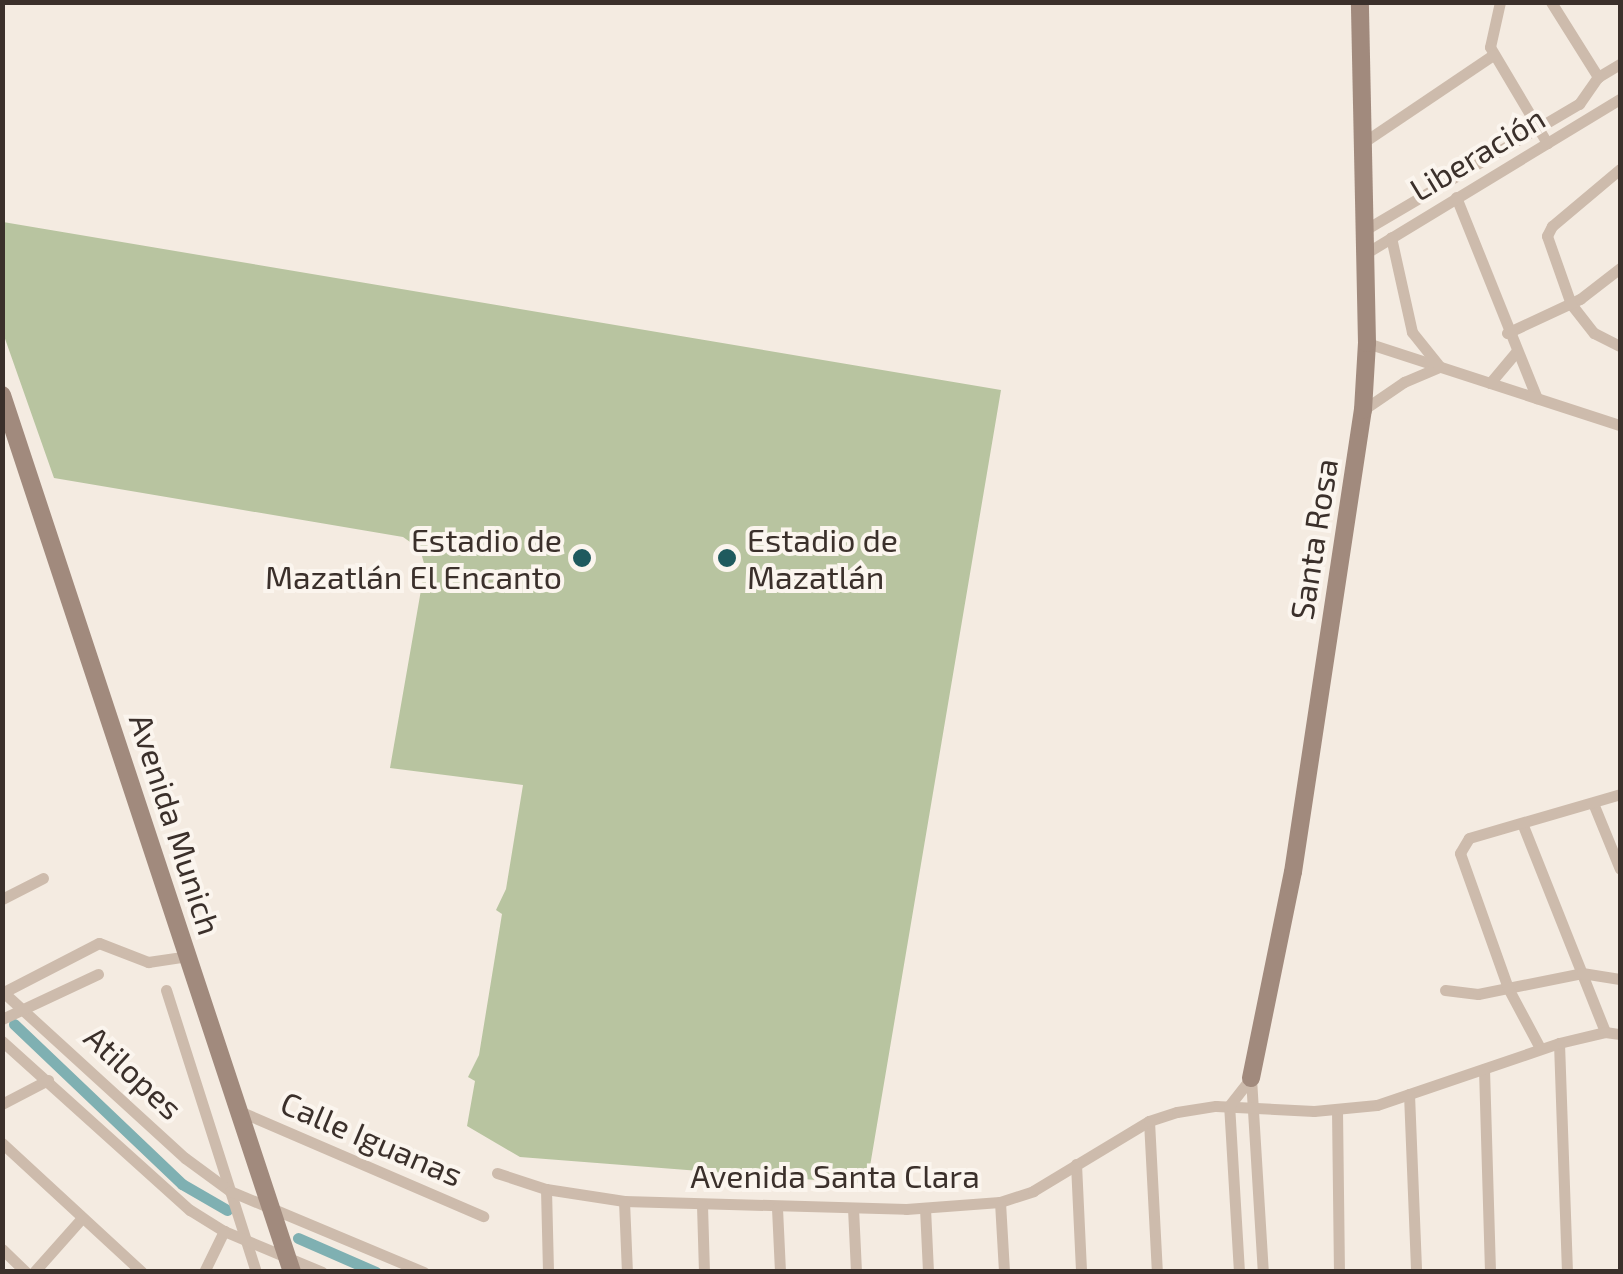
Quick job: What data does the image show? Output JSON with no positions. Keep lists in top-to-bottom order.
{
  "streets": {
    "main road": ["Santa Rosa", "Avenida Munich"],
    "street": [
      "Liberación",
      "Atilopes",
      "Calle Iguanas",
      "Avenida Santa Clara"
    ]
  },
  "crossings": [
    ["Liberación", "Santa Rosa"],
    ["Avenida Munich", "Atilopes"],
    ["Avenida Munich", "Calle Iguanas"]
  ],
  "places": ["Estadio de Mazatlán El Encanto", "Estadio de Mazatlán"]
}
